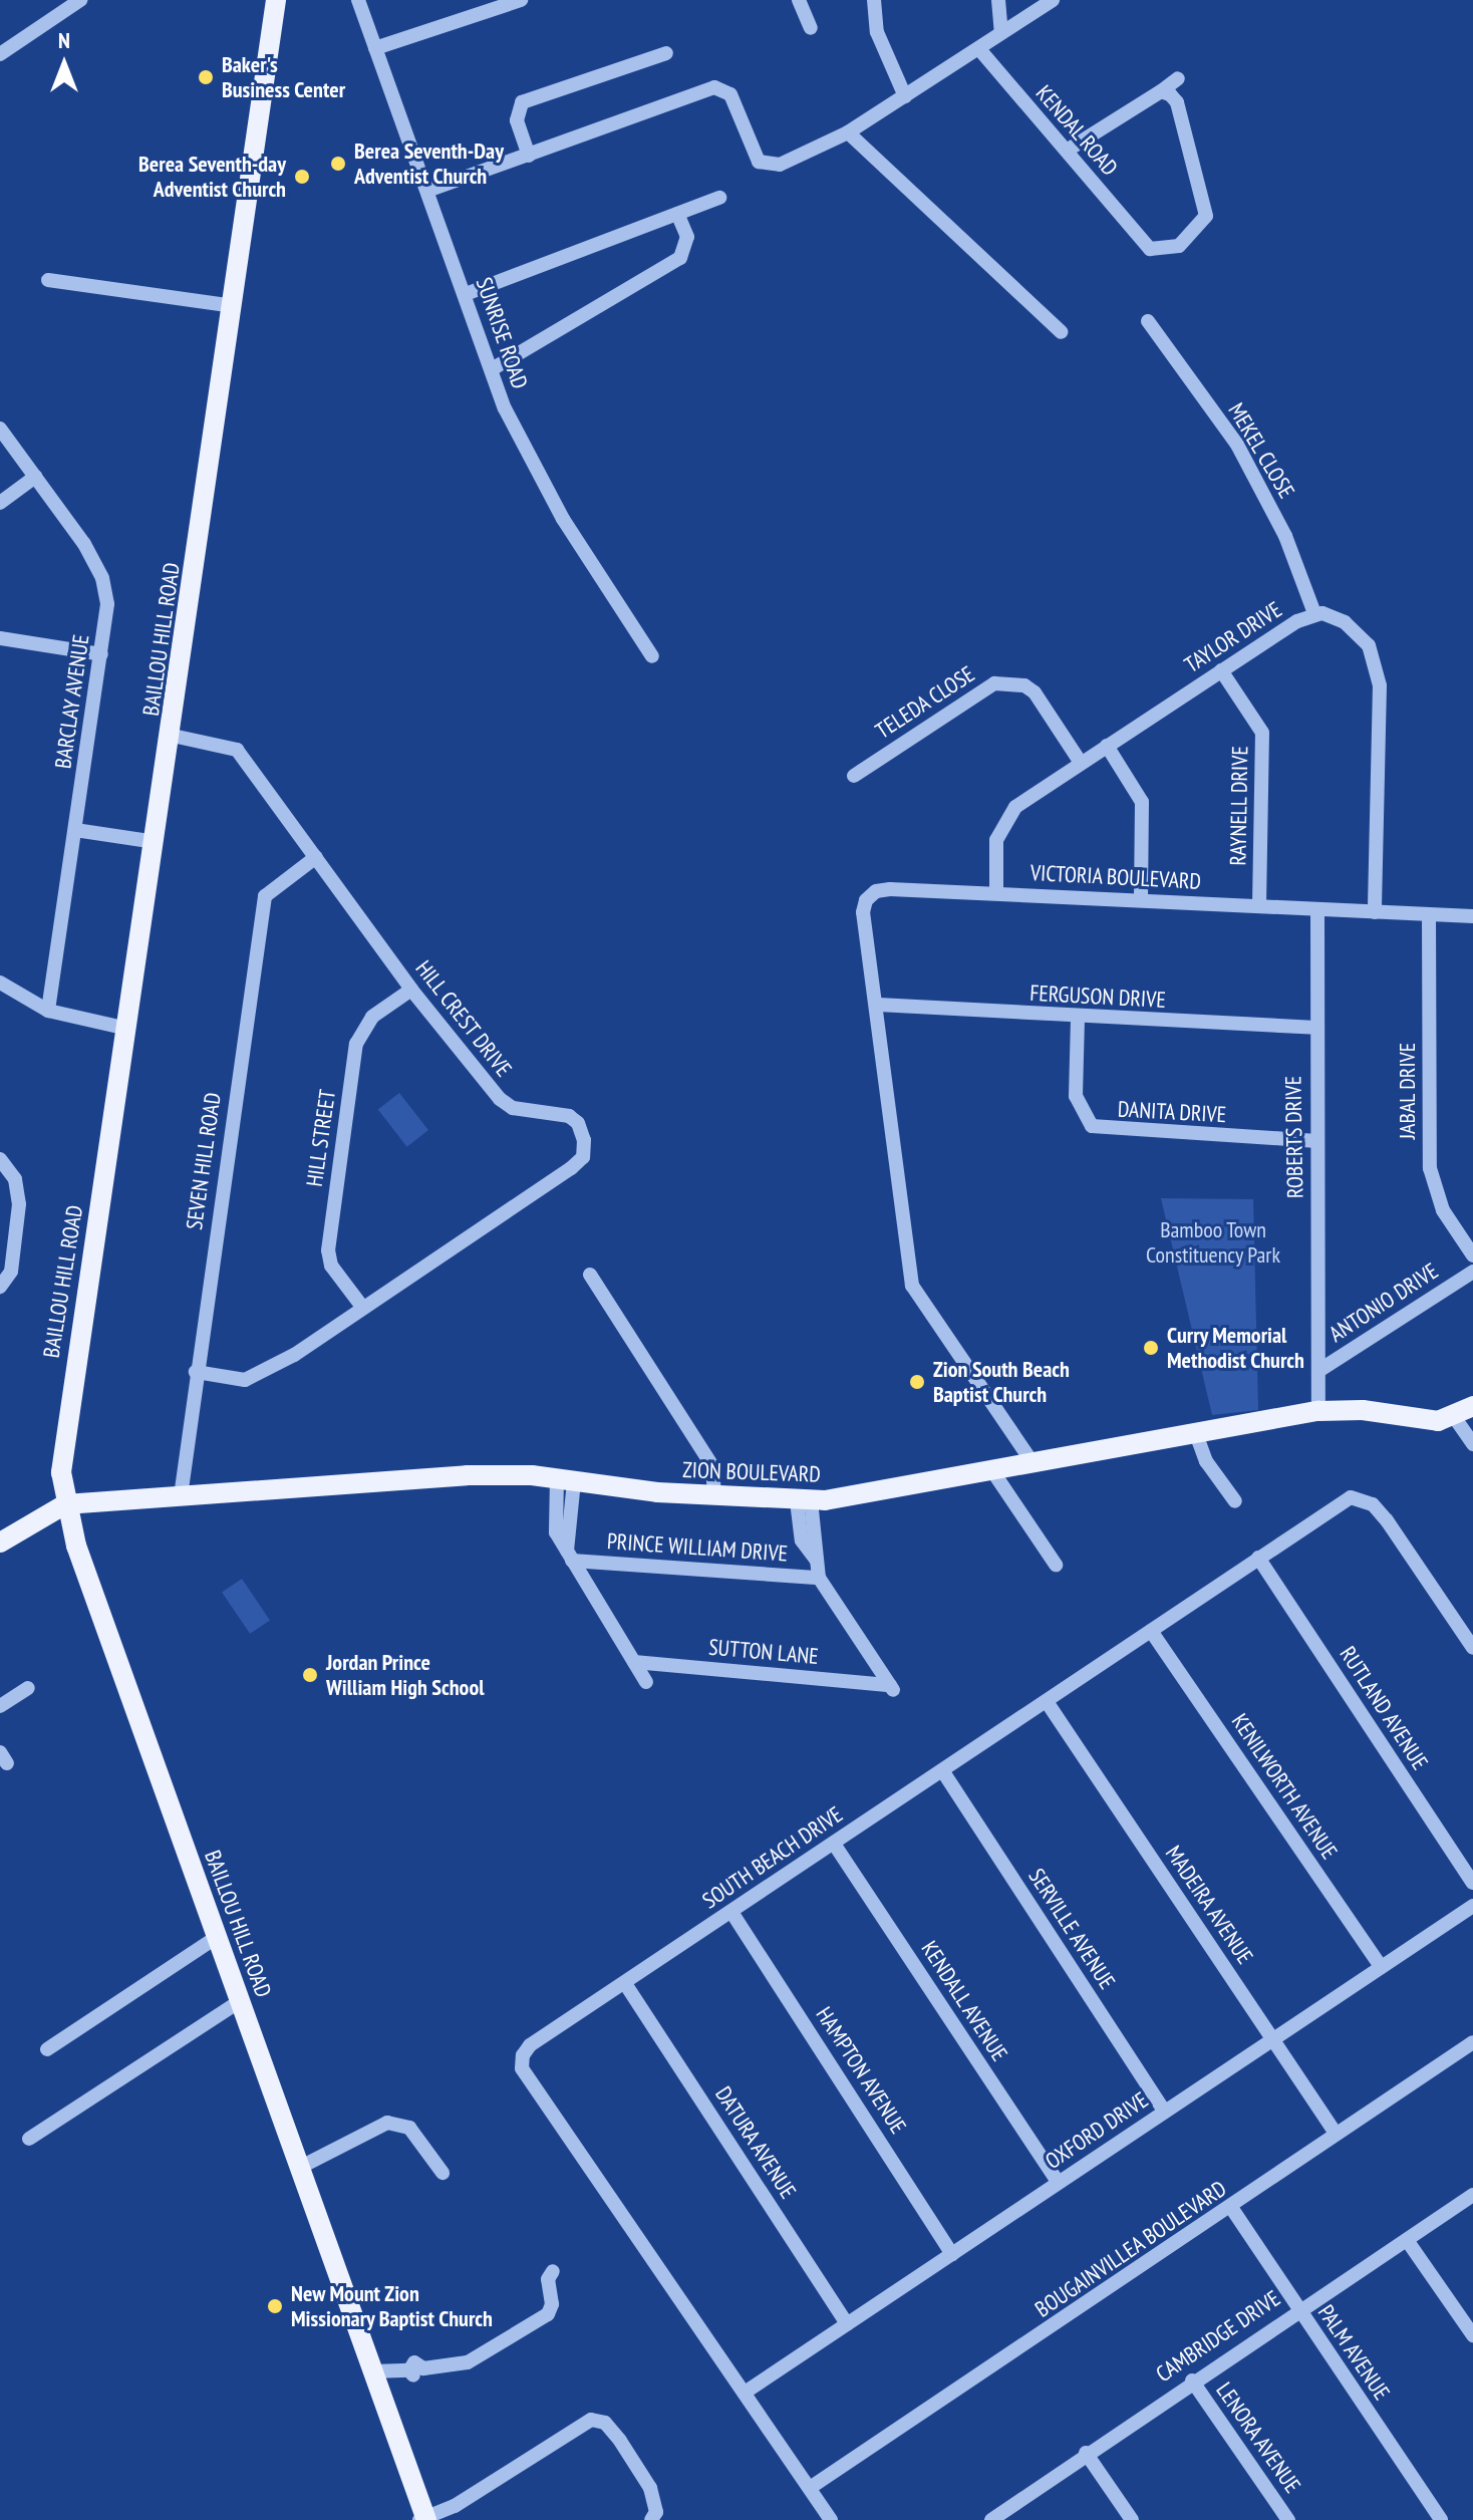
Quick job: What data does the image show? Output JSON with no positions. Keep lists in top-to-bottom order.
{
  "streets": {
    "main road": ["BAILLOU HILL ROAD", "ZION BOULEVARD"],
    "street": [
      "KENDAL ROAD",
      "SUNRISE ROAD",
      "MEKEL CLOSE",
      "TAYLOR DRIVE",
      "BARCLAY AVENUE",
      "TELEDA CLOSE",
      "RAYNELL DRIVE",
      "VICTORIA BOULEVARD",
      "FERGUSON DRIVE",
      "HILL CREST DRIVE",
      "JABAL DRIVE",
      "DANITA DRIVE",
      "ROBERTS DRIVE",
      "HILL STREET",
      "SEVEN HILL ROAD",
      "ANTONIO DRIVE",
      "PRINCE WILLIAM DRIVE",
      "SUTTON LANE",
      "RUTLAND AVENUE",
      "KENILWORTH AVENUE",
      "SOUTH BEACH DRIVE",
      "MADEIRA AVENUE",
      "SERVILLE AVENUE",
      "KENDALL AVENUE",
      "HAMPTON AVENUE",
      "OXFORD DRIVE",
      "DATURA AVENUE",
      "BOUGAINVILLEA BOULEVARD",
      "CAMBRIDGE DRIVE",
      "PALM AVENUE",
      "LENORA AVENUE"
    ]
  },
  "crossings": [
    ["MEKEL CLOSE", "TAYLOR DRIVE"],
    ["TAYLOR DRIVE", "TELEDA CLOSE"],
    ["TAYLOR DRIVE", "RAYNELL DRIVE"],
    ["TAYLOR DRIVE", "VICTORIA BOULEVARD"],
    ["BAILLOU HILL ROAD", "HILL CREST DRIVE"],
    ["BAILLOU HILL ROAD", "ZION BOULEVARD"],
    ["RAYNELL DRIVE", "VICTORIA BOULEVARD"],
    ["VICTORIA BOULEVARD", "FERGUSON DRIVE"],
    ["VICTORIA BOULEVARD", "JABAL DRIVE"],
    ["VICTORIA BOULEVARD", "ROBERTS DRIVE"],
    ["FERGUSON DRIVE", "DANITA DRIVE"],
    ["FERGUSON DRIVE", "ROBERTS DRIVE"],
    ["HILL CREST DRIVE", "HILL STREET"],
    ["HILL CREST DRIVE", "SEVEN HILL ROAD"],
    ["DANITA DRIVE", "ROBERTS DRIVE"],
    ["ROBERTS DRIVE", "ANTONIO DRIVE"],
    ["ROBERTS DRIVE", "ZION BOULEVARD"],
    ["SEVEN HILL ROAD", "ZION BOULEVARD"],
    ["PRINCE WILLIAM DRIVE", "SUTTON LANE"],
    ["RUTLAND AVENUE", "SOUTH BEACH DRIVE"],
    ["KENILWORTH AVENUE", "SOUTH BEACH DRIVE"],
    ["KENILWORTH AVENUE", "OXFORD DRIVE"],
    ["SOUTH BEACH DRIVE", "MADEIRA AVENUE"],
    ["SOUTH BEACH DRIVE", "SERVILLE AVENUE"],
    ["SOUTH BEACH DRIVE", "KENDALL AVENUE"],
    ["SOUTH BEACH DRIVE", "HAMPTON AVENUE"],
    ["SOUTH BEACH DRIVE", "OXFORD DRIVE"],
    ["SOUTH BEACH DRIVE", "DATURA AVENUE"],
    ["SOUTH BEACH DRIVE", "BOUGAINVILLEA BOULEVARD"],
    ["MADEIRA AVENUE", "OXFORD DRIVE"],
    ["MADEIRA AVENUE", "BOUGAINVILLEA BOULEVARD"],
    ["SERVILLE AVENUE", "OXFORD DRIVE"],
    ["KENDALL AVENUE", "OXFORD DRIVE"],
    ["HAMPTON AVENUE", "OXFORD DRIVE"],
    ["OXFORD DRIVE", "DATURA AVENUE"],
    ["BOUGAINVILLEA BOULEVARD", "PALM AVENUE"],
    ["CAMBRIDGE DRIVE", "PALM AVENUE"],
    ["CAMBRIDGE DRIVE", "LENORA AVENUE"]
  ],
  "parks": ["Bamboo Town Constituency Park"],
  "places": [
    "Baker's Business Center",
    "Berea Seventh-Day Adventist Church",
    "Berea Seventh-day Adventist Church",
    "Curry Memorial Methodist Church",
    "Zion South Beach Baptist Church",
    "Jordan Prince William High School",
    "New Mount Zion Missionary Baptist Church"
  ],
  "north": "top"
}
